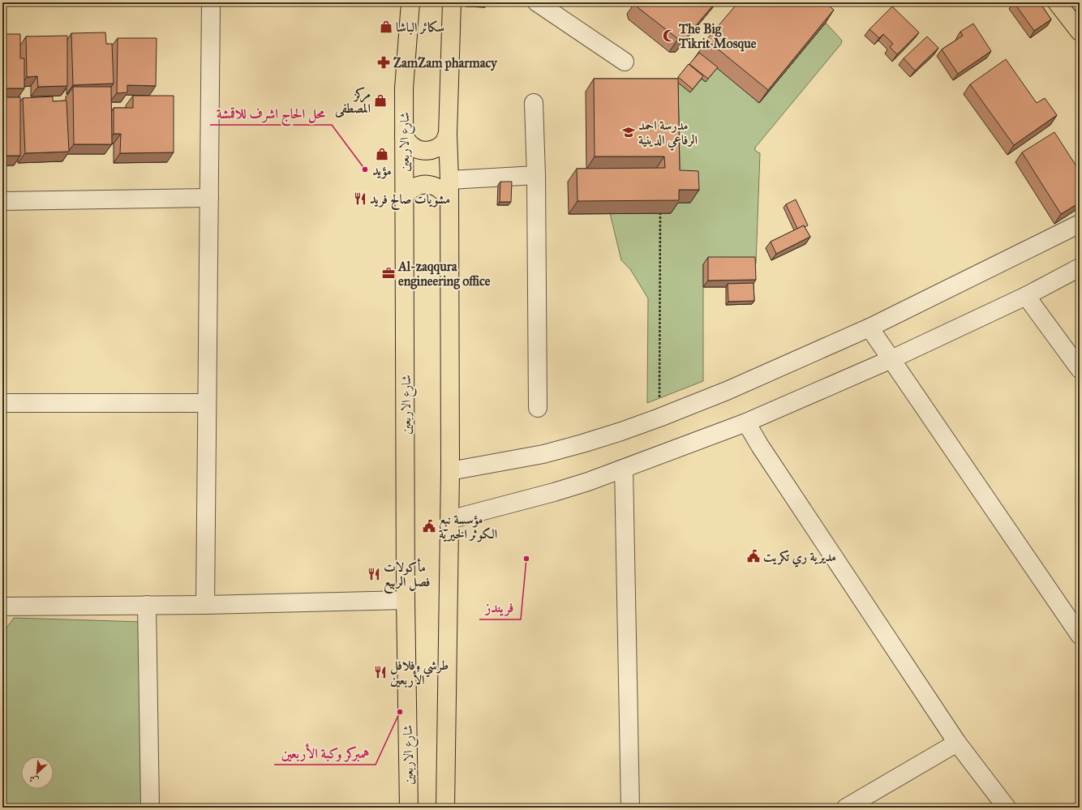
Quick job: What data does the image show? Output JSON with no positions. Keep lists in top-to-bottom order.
{
  "streets": {
    "main road": ["شارع الاربعين"]
  },
  "places": {
    "shop": ["سكائر الباشا", "مركز المصطفى", "مؤيد"],
    "mosque": ["The Big Tikrit Mosque"],
    "pharmacy": ["ZamZam pharmacy"],
    "school or university": ["مدرسة احمد الرفاعي الدينية"],
    "other": ["محل الحاج اشرف للاقمشة", "فريندز", "همبركر وكبة الأربعين"],
    "restaurant": ["مشويات صالح فريد", "مأكولات فصل الربيع", "طرشي وفلافل الأربعين"],
    "office": ["Al-zaqqura engineering office"],
    "public building": ["مؤسسة نبع الكوثر الخيرية", "مديرية ري تكريت"]
  },
  "north": "bottom left"
}
